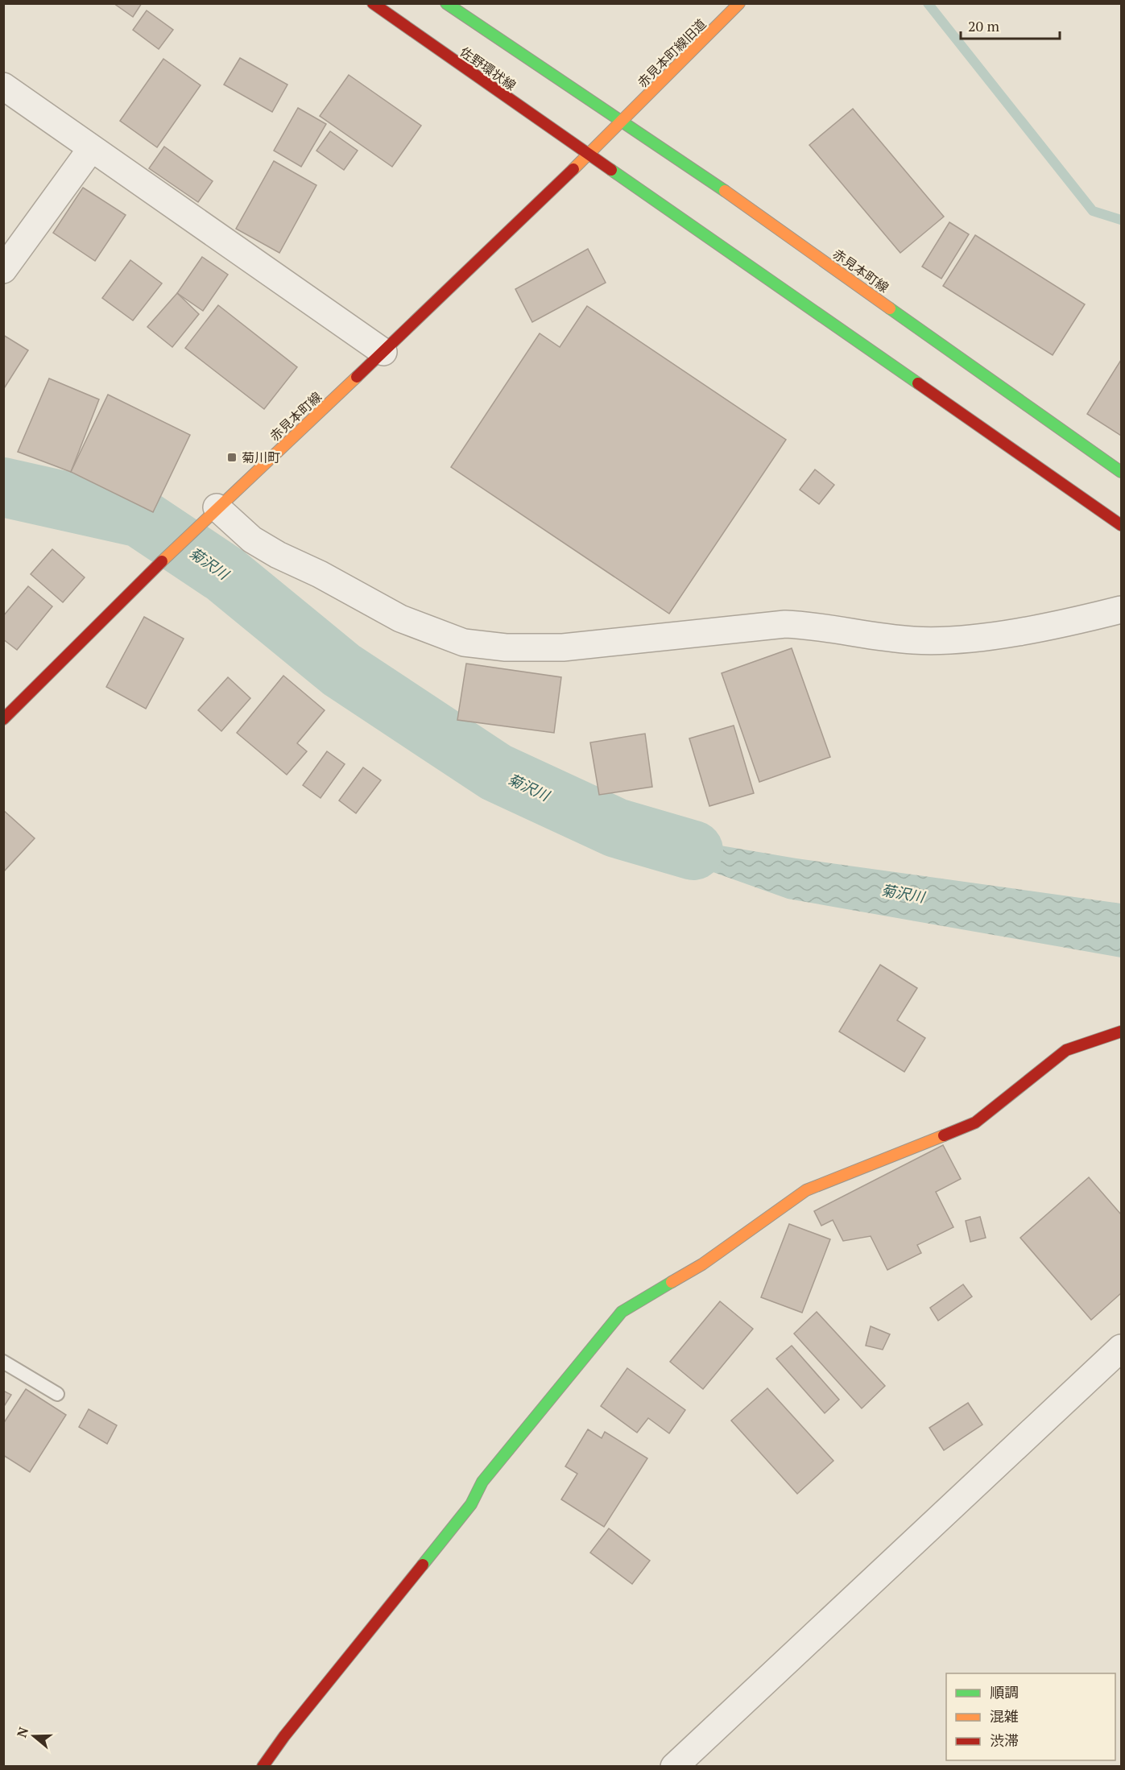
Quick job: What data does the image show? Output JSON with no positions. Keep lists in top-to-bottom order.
{
  "streets": {
    "main road": ["赤見本町線旧道", "佐野環状線", "赤見本町線"]
  },
  "crossings": [
    ["赤見本町線旧道", "赤見本町線"],
    ["佐野環状線", "赤見本町線"]
  ],
  "water": ["菊沢川"],
  "places": {
    "transit": ["菊川町"]
  },
  "legend": ["順調", "混雑", "渋滞"],
  "scale_bar": "20 m",
  "north": "left"
}
